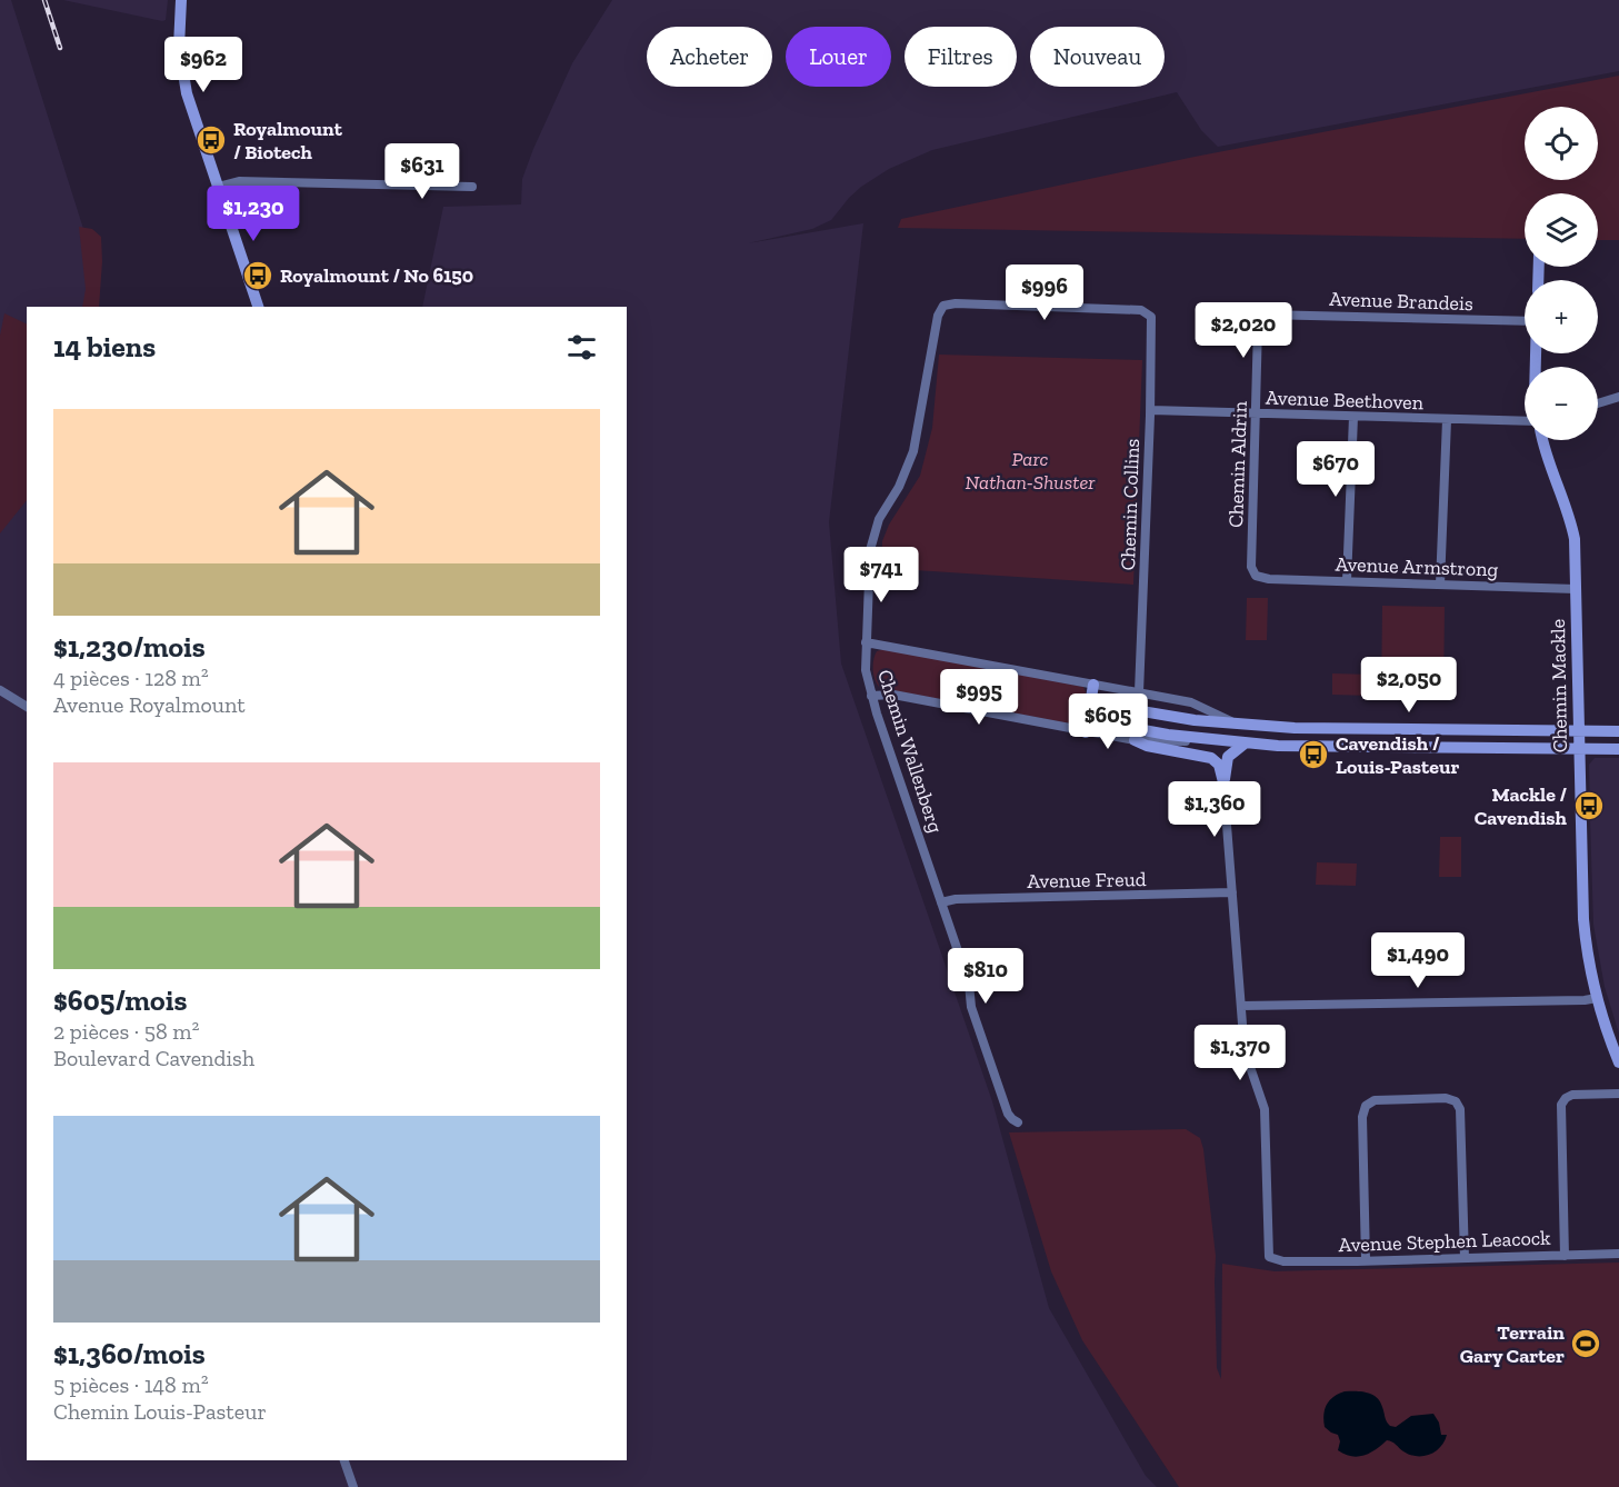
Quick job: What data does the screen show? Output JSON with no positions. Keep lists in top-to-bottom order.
{
  "streets": {
    "main road": ["Chemin Mackle"],
    "street": [
      "Avenue Brandeis",
      "Avenue Beethoven",
      "Chemin Aldrin",
      "Chemin Collins",
      "Avenue Armstrong",
      "Chemin Wallenberg",
      "Avenue Freud",
      "Avenue Stephen Leacock"
    ]
  },
  "crossings": [
    ["Avenue Brandeis", "Chemin Aldrin"],
    ["Avenue Beethoven", "Chemin Aldrin"],
    ["Avenue Beethoven", "Chemin Collins"],
    ["Chemin Aldrin", "Avenue Armstrong"],
    ["Chemin Collins", "Chemin Wallenberg"],
    ["Avenue Armstrong", "Chemin Mackle"],
    ["Chemin Wallenberg", "Avenue Freud"]
  ],
  "parks": ["Parc Nathan-Shuster"],
  "places": {
    "bus stop": [
      "Royalmount / Biotech",
      "Royalmount / No 6150",
      "Cavendish / Louis-Pasteur",
      "Mackle / Cavendish"
    ],
    "sports": ["Terrain Gary Carter"]
  },
  "page": {
    "chip": [
      "Acheter",
      "Louer",
      "Filtres",
      "Nouveau"
    ],
    "price": [
      "$962",
      "$631",
      "$1,230",
      "$996",
      "$2,020",
      "$670",
      "$741",
      "$2,050",
      "$995",
      "$605",
      "$1,360",
      "$1,490",
      "$810",
      "$1,370"
    ],
    "map_buttons": ["+", "−"],
    "heading": "14 biens",
    "list": [
      {
        "name": "$1,230/mois",
        "note": "4 pièces · 128 m² · Avenue Royalmount"
      },
      {
        "name": "$605/mois",
        "note": "2 pièces · 58 m² · Boulevard Cavendish"
      },
      {
        "name": "$1,360/mois",
        "note": "5 pièces · 148 m² · Chemin Louis-Pasteur"
      }
    ]
  }
}
